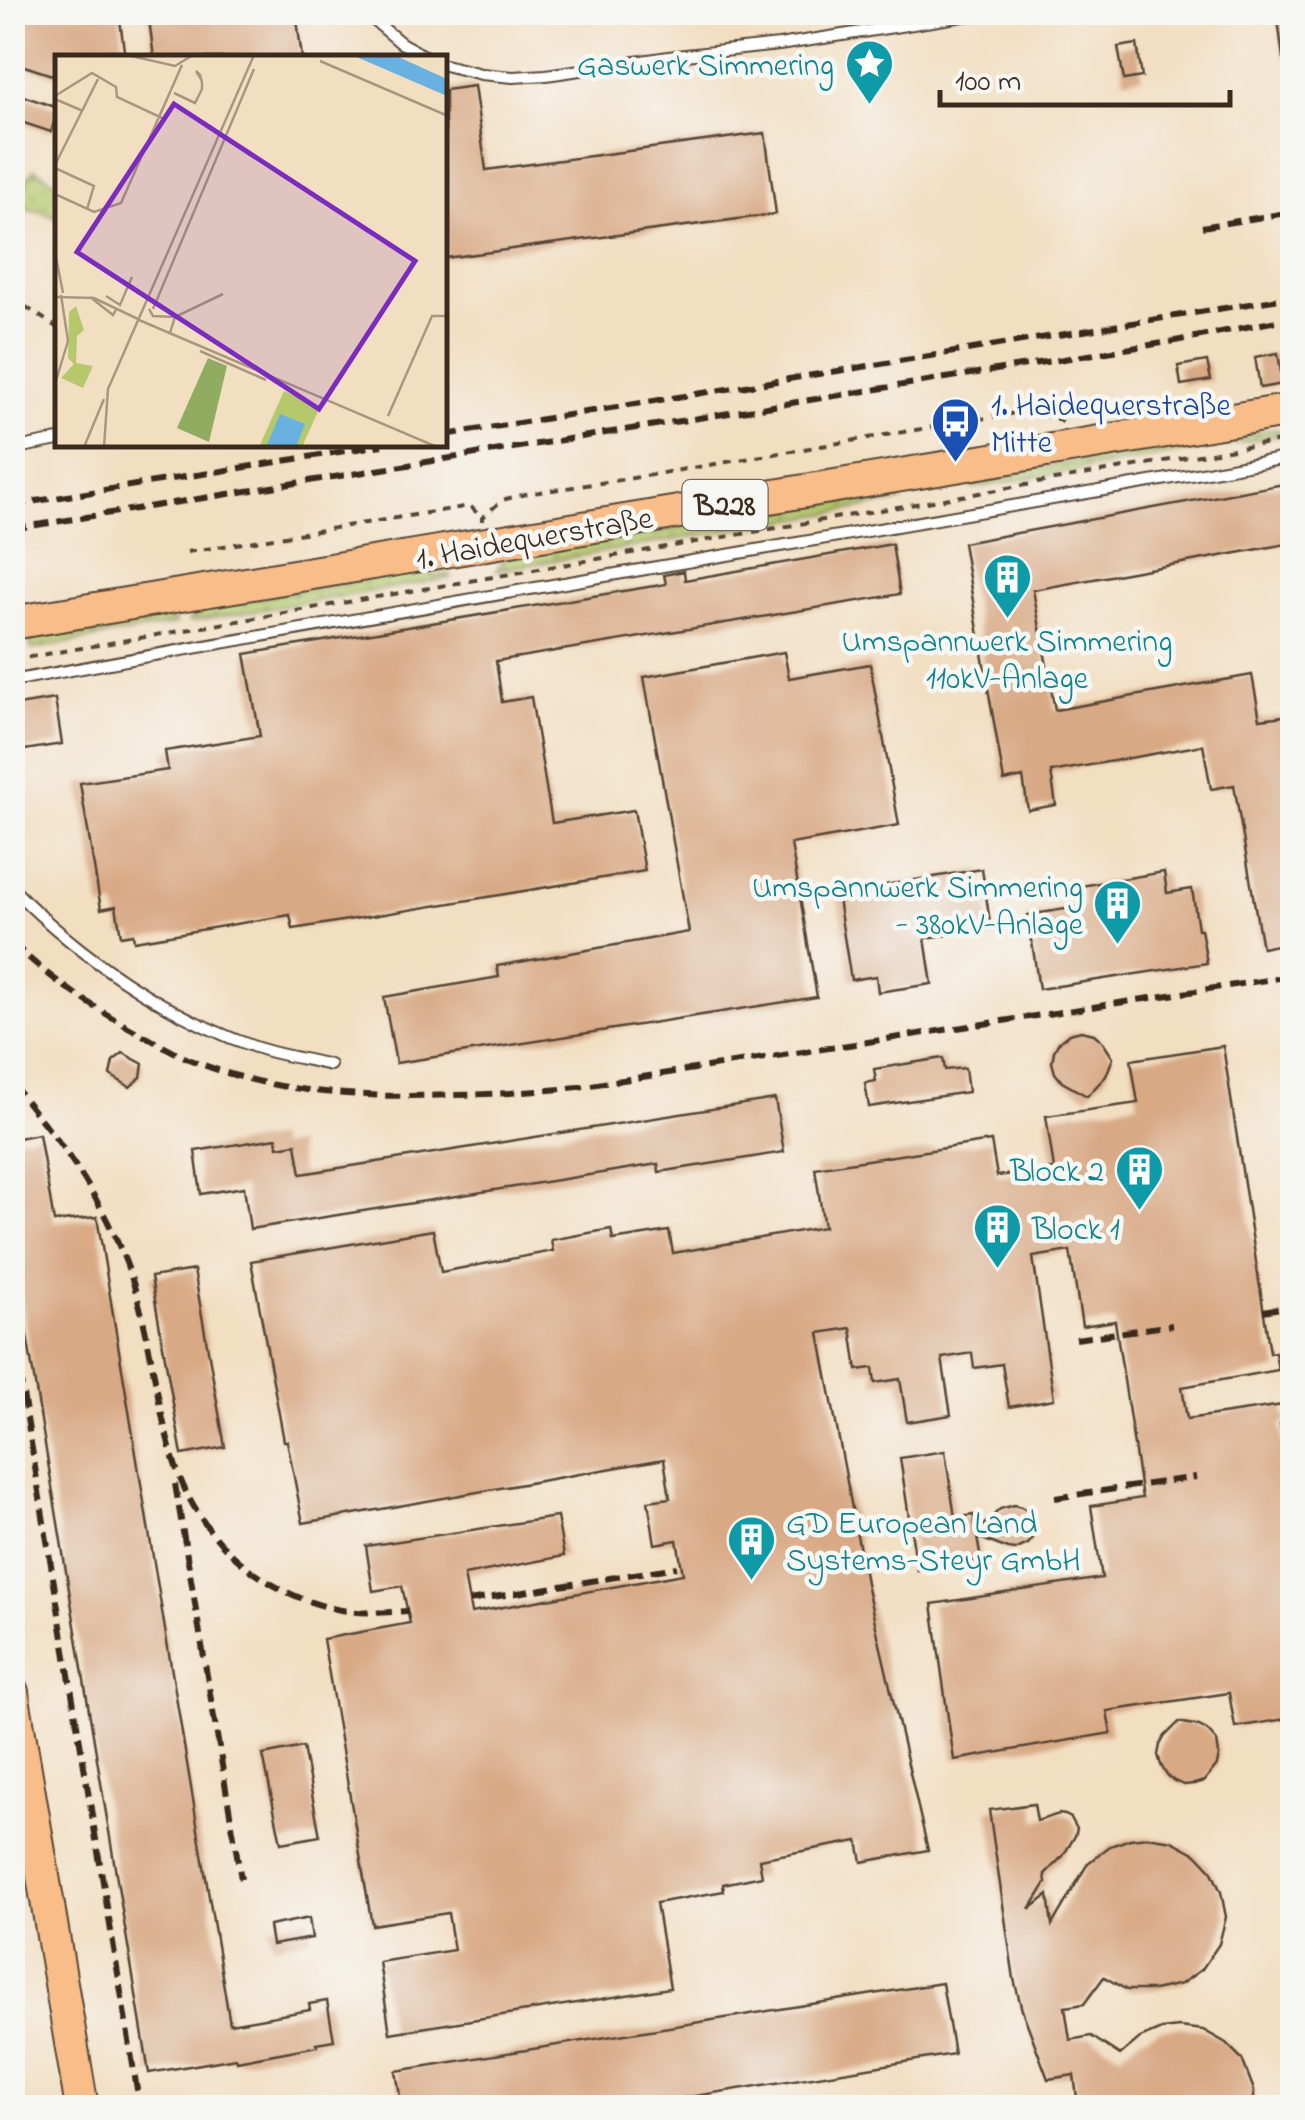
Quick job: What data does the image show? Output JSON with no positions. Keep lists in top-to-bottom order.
{
  "streets": {
    "main road": ["B228", "1. Haidequerstraße"]
  },
  "places": {
    "place": ["Gaswerk Simmering"],
    "bus stop": ["1. Haidequerstraße Mitte"],
    "building": [
      "Umspannwerk Simmering 110kV-Anlage",
      "Umspannwerk Simmering - 380kV-Anlage",
      "Block 2",
      "Block 1",
      "GD European Land Systems-Steyr GmbH"
    ]
  },
  "scale_bar": "100 m"
}
